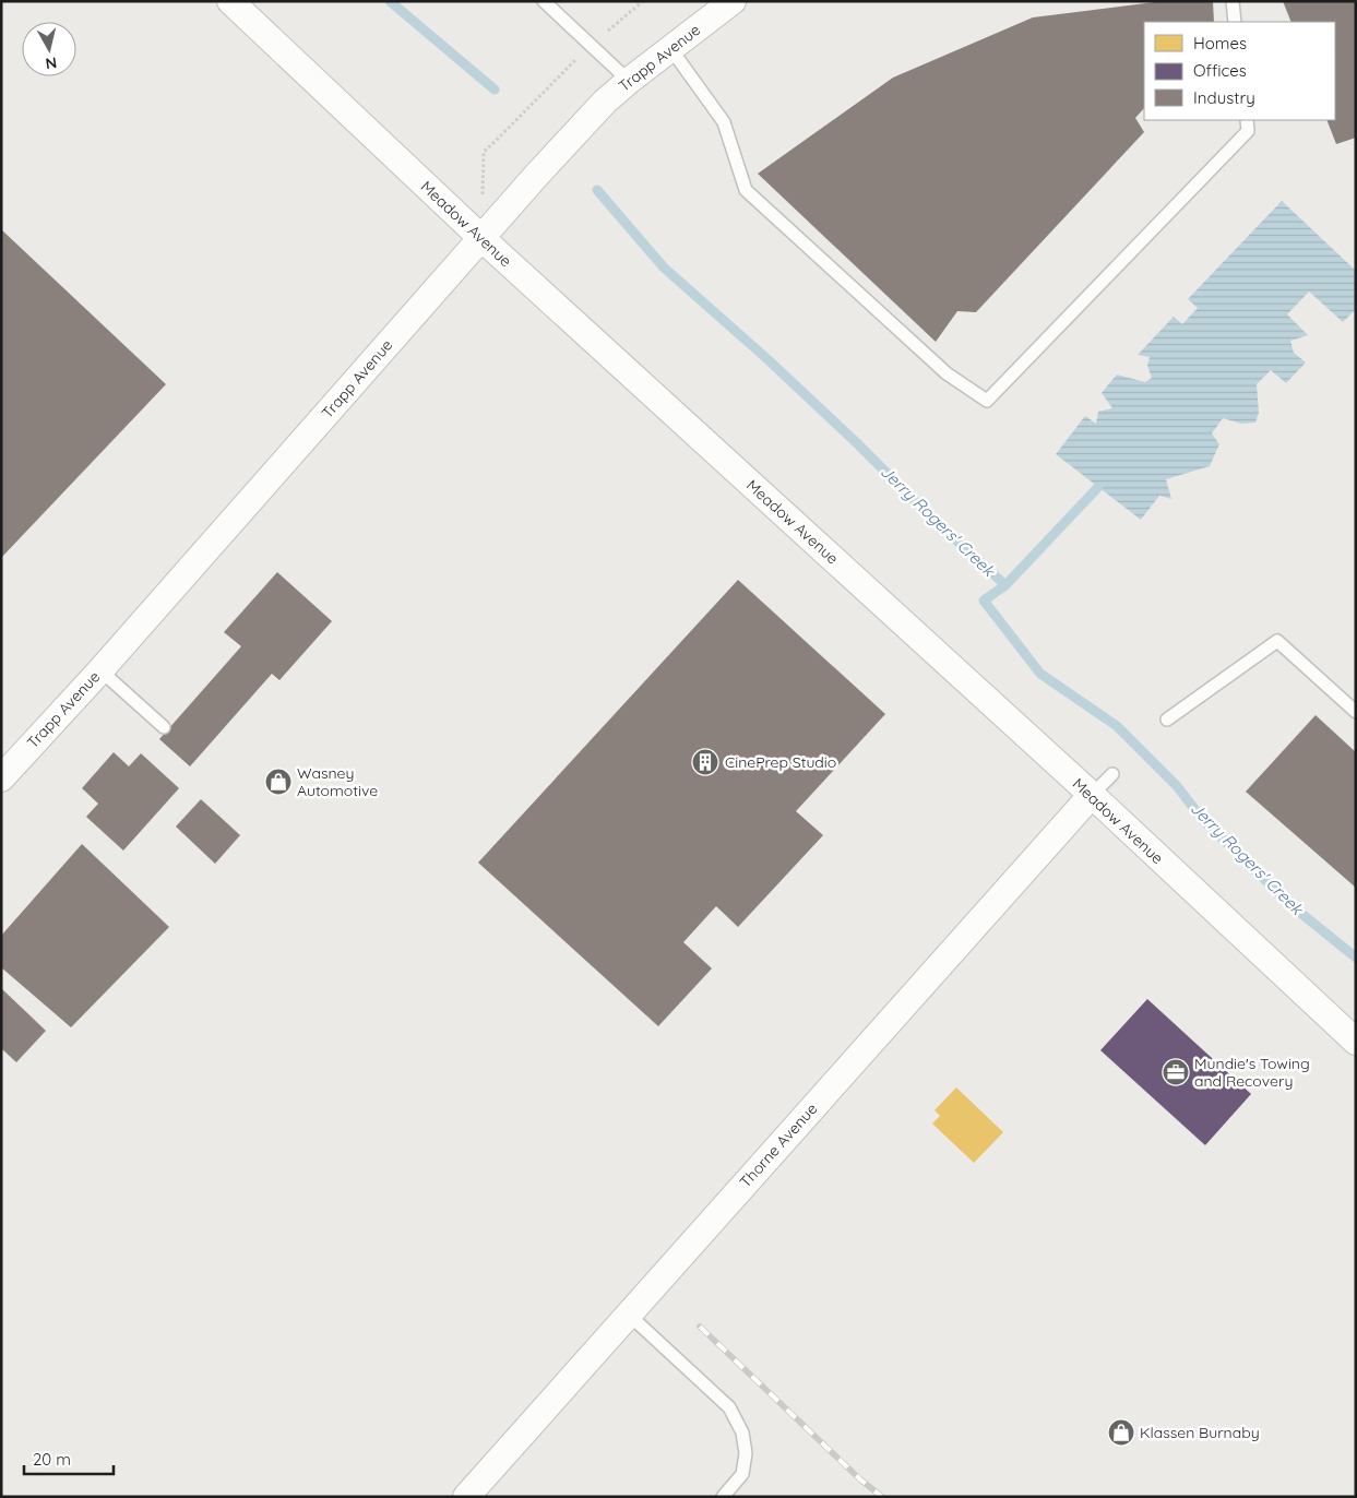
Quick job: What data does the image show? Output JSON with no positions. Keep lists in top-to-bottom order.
{
  "streets": {
    "street": ["Trapp Avenue", "Meadow Avenue", "Thorne Avenue"]
  },
  "crossings": [
    ["Trapp Avenue", "Meadow Avenue"],
    ["Meadow Avenue", "Thorne Avenue"]
  ],
  "water": ["Jerry Rogers' Creek"],
  "places": {
    "building": ["CinePrep Studio"],
    "shop": ["Wasney Automotive", "Klassen Burnaby"],
    "office": ["Mundie's Towing and Recovery"]
  },
  "legend": ["Homes", "Offices", "Industry"],
  "scale_bar": "20 m",
  "north": "bottom"
}
